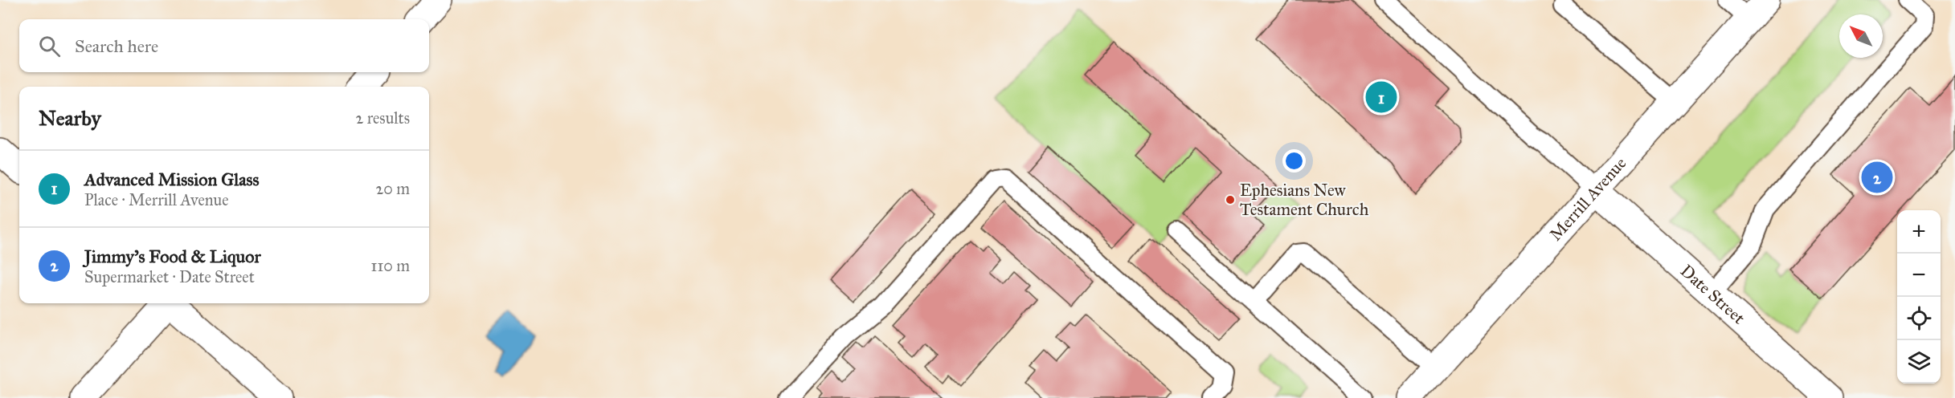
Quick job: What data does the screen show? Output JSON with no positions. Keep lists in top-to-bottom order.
{
  "streets": {
    "street": ["Merrill Avenue", "Date Street"]
  },
  "crossings": [
    ["Merrill Avenue", "Date Street"]
  ],
  "places": ["Ephesians New Testament Church"],
  "north": "top left",
  "page": {
    "search": "Search here",
    "pins": ["1", "2"],
    "heading": ["Nearby", "2 results"],
    "list": [
      {
        "mark": "1",
        "name": "Advanced Mission Glass",
        "note": "Place · Merrill Avenue",
        "value": "20 m"
      },
      {
        "mark": "2",
        "name": "Jimmy's Food & Liquor",
        "note": "Supermarket · Date Street",
        "value": "110 m"
      }
    ],
    "map_buttons": ["+", "−"]
  }
}
